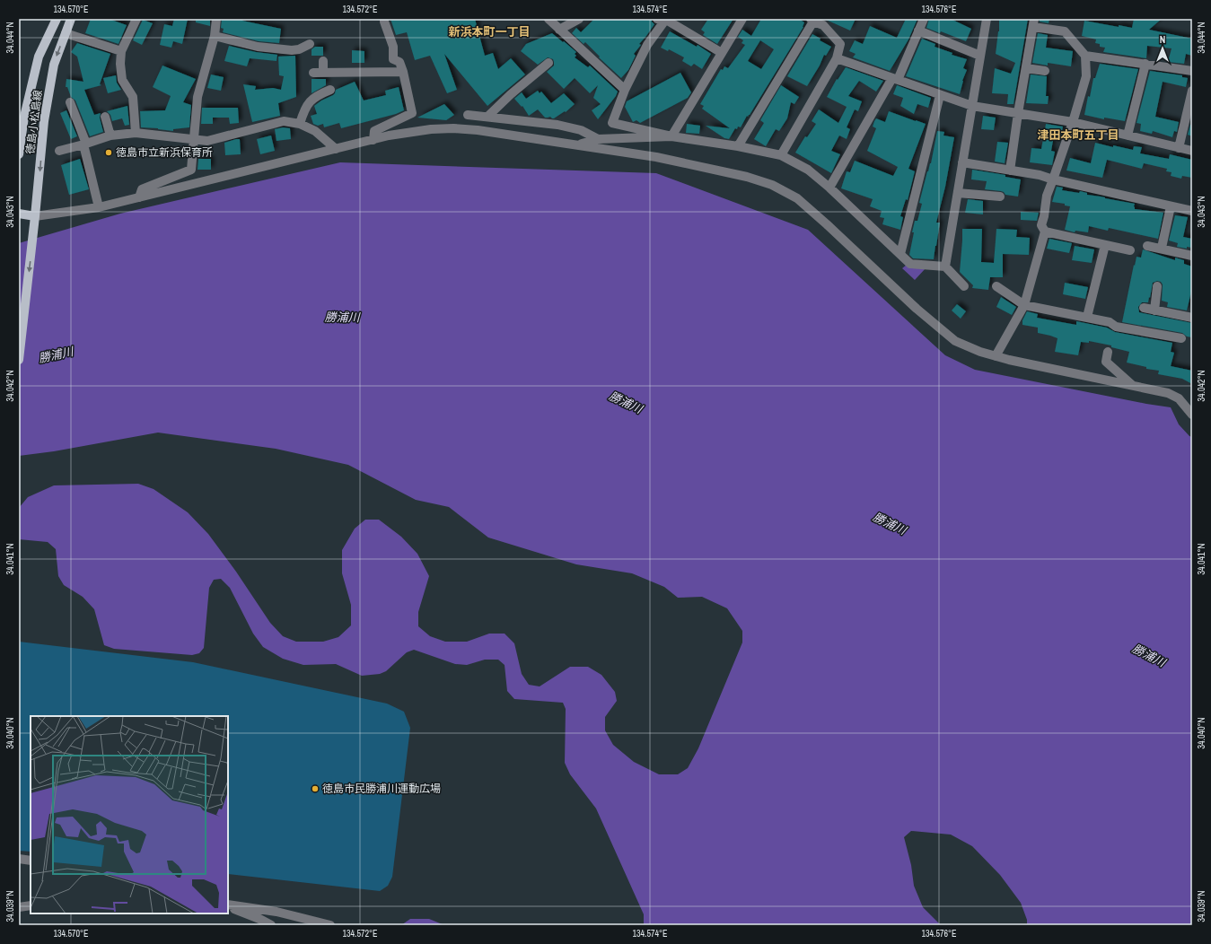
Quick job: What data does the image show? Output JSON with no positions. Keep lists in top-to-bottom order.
{
  "streets": {
    "main road": ["徳島小松島線"]
  },
  "districts": ["新浜本町一丁目", "津田本町五丁目"],
  "water": ["勝浦川"],
  "places": ["徳島市立新浜保育所", "徳島市民勝浦川運動広場"],
  "north": "top",
  "coordinates": [
    "134.570°E",
    "134.572°E",
    "134.574°E",
    "134.576°E",
    "34.044°N",
    "34.043°N",
    "34.042°N",
    "34.041°N",
    "34.040°N",
    "34.039°N"
  ]
}
